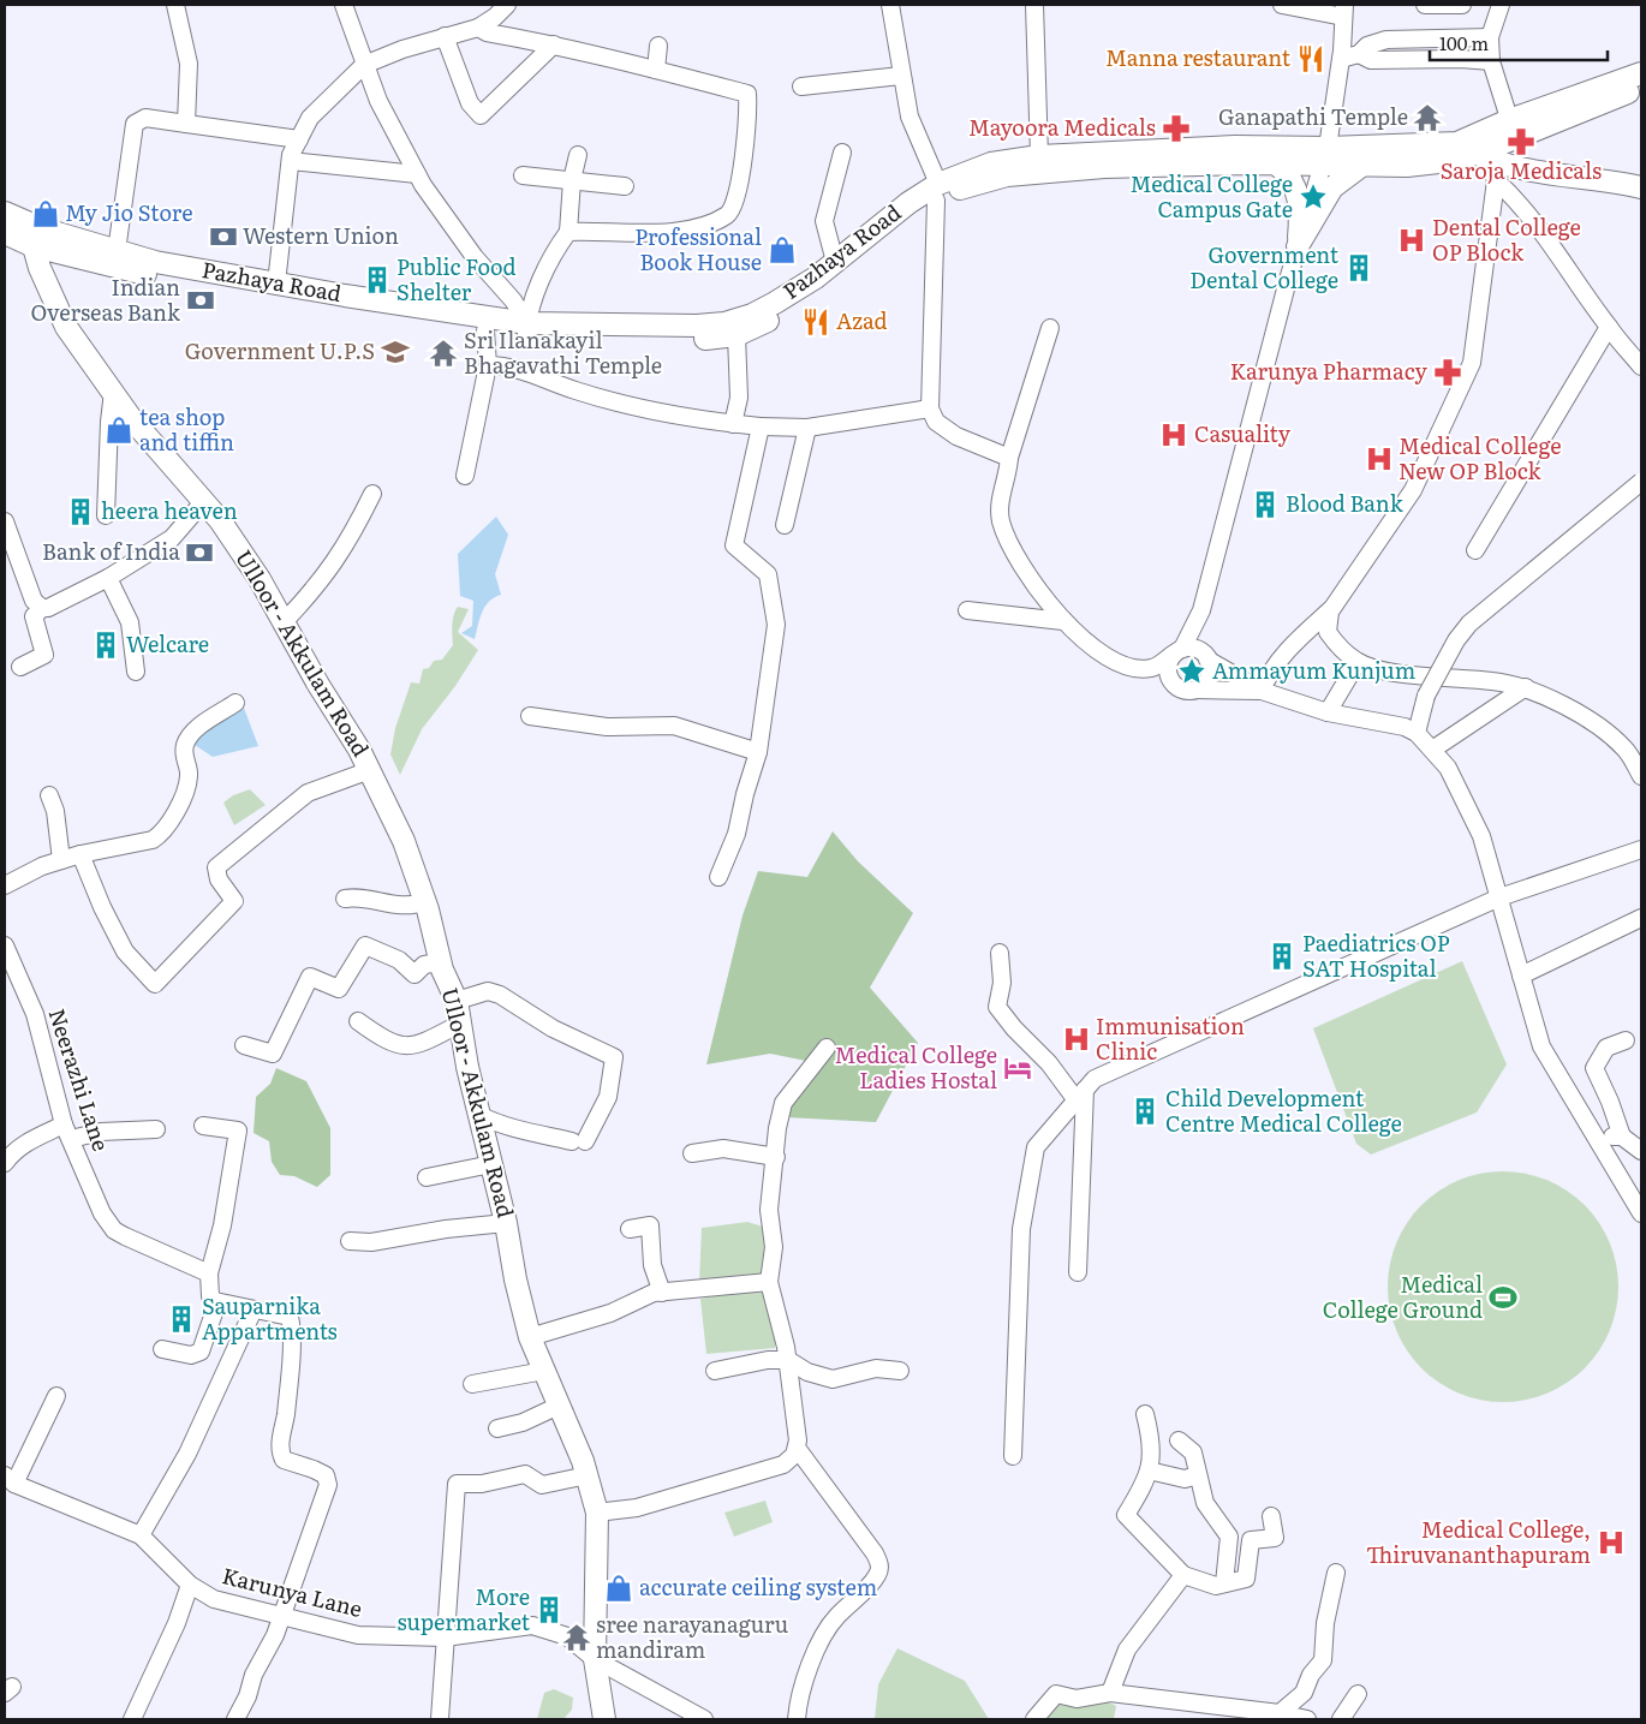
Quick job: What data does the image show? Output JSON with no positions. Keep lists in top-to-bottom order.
{
  "streets": {
    "main road": ["Pazhaya Road", "Ulloor - Akkulam Road"],
    "street": ["Neerazhi Lane", "Karunya Lane"]
  },
  "crossings": [
    ["Pazhaya Road", "Ulloor - Akkulam Road"],
    ["Ulloor - Akkulam Road", "Karunya Lane"]
  ],
  "places": {
    "restaurant": ["Manna restaurant", "Azad"],
    "temple": ["Ganapathi Temple", "Sri Ilanakayil Bhagavathi Temple", "sree narayanaguru mandiram"],
    "pharmacy": ["Mayoora Medicals", "Saroja Medicals", "Karunya Pharmacy"],
    "place": ["Medical College Campus Gate", "Ammayum Kunjum"],
    "shop": [
      "My Jio Store",
      "Professional Book House",
      "tea shop and tiffin",
      "accurate ceiling system"
    ],
    "bank": ["Western Union", "Indian Overseas Bank", "Bank of India"],
    "hospital": [
      "Dental College OP Block",
      "Casuality",
      "Medical College New OP Block",
      "Immunisation Clinic",
      "Medical College, Thiruvananthapuram"
    ],
    "building": [
      "Government Dental College",
      "Public Food Shelter",
      "Blood Bank",
      "heera heaven",
      "Welcare",
      "Paediatrics OP SAT Hospital",
      "Child Development Centre Medical College",
      "Sauparnika Appartments",
      "More supermarket"
    ],
    "school or university": ["Government U.P.S"],
    "hotel": ["Medical College Ladies Hostal"],
    "sports": ["Medical College Ground"]
  },
  "scale_bar": "100 m"
}
